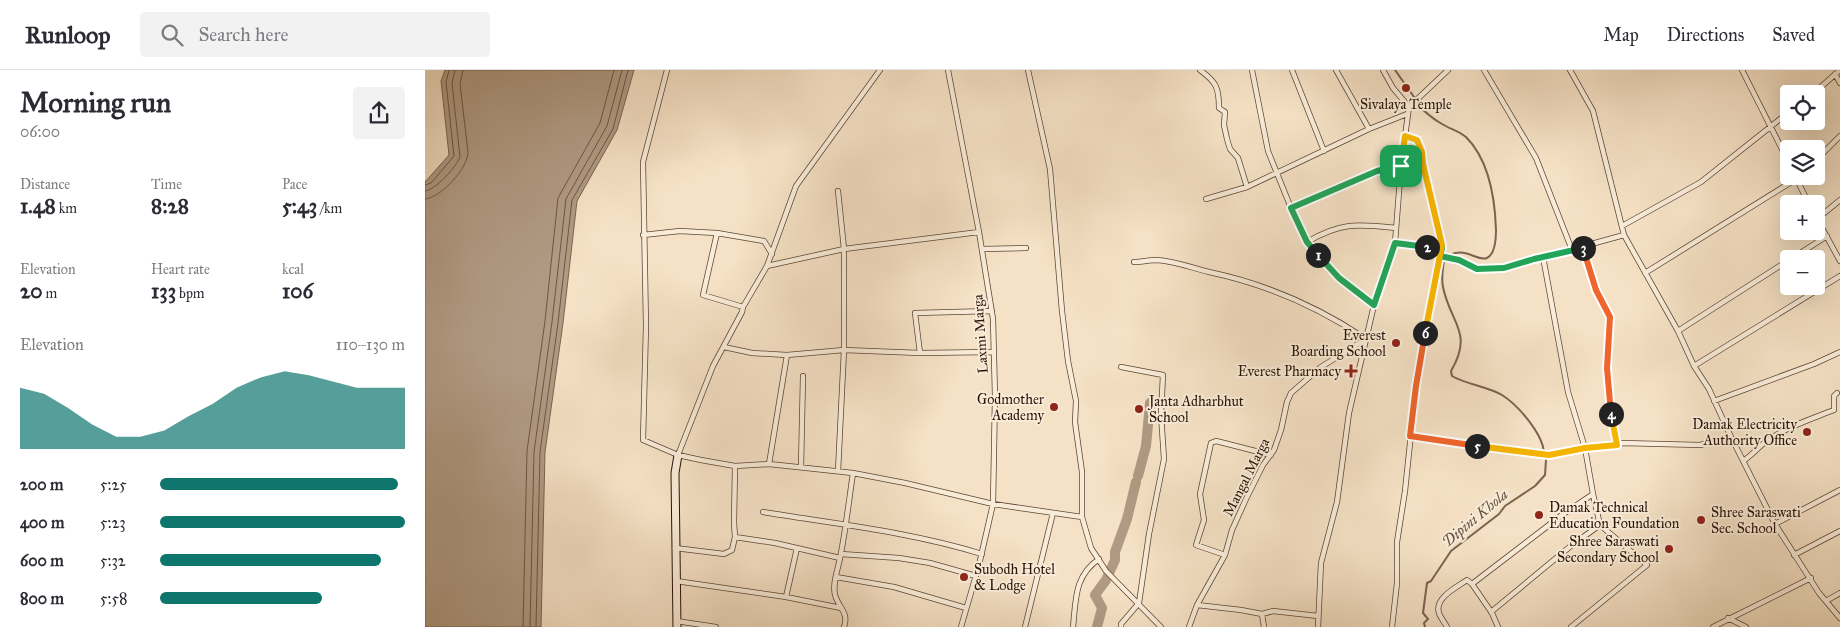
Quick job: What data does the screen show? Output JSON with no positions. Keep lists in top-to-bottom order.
{
  "streets": {
    "street": ["Laxmi Marga", "Mangal Marga"]
  },
  "water": ["Dipini Khola"],
  "places": {
    "other": [
      "Sivalaya Temple",
      "Everest Boarding School",
      "Godmother Academy",
      "Janta Adharbhut School",
      "Damak Electricity Authority Office",
      "Damak Technical Education Foundation",
      "Shree Saraswati Sec. School",
      "Shree Saraswati Secondary School",
      "Subodh Hotel & Lodge"
    ],
    "health": ["Everest Pharmacy"]
  },
  "page": {
    "header": "Runloop",
    "search": "Search here",
    "nav": ["Map", "Directions", "Saved"],
    "heading": ["Morning run", "06:00"],
    "map_buttons": ["+", "−"],
    "stats": [
      ["Distance", "1.48 km"],
      ["Time", "8:28"],
      ["Pace", "5:43 /km"],
      ["Elevation", "20 m"],
      ["Heart rate", "133 bpm"],
      ["kcal", "106"]
    ],
    "pins": [
      "2",
      "3",
      "1",
      "6",
      "4",
      "5"
    ],
    "chart": ["Elevation", "110–130 m"],
    "list": [
      {
        "name": "200 m",
        "note": "5:25"
      },
      {
        "name": "400 m",
        "note": "5:23"
      },
      {
        "name": "600 m",
        "note": "5:32"
      },
      {
        "name": "800 m",
        "note": "5:58"
      }
    ]
  }
}
